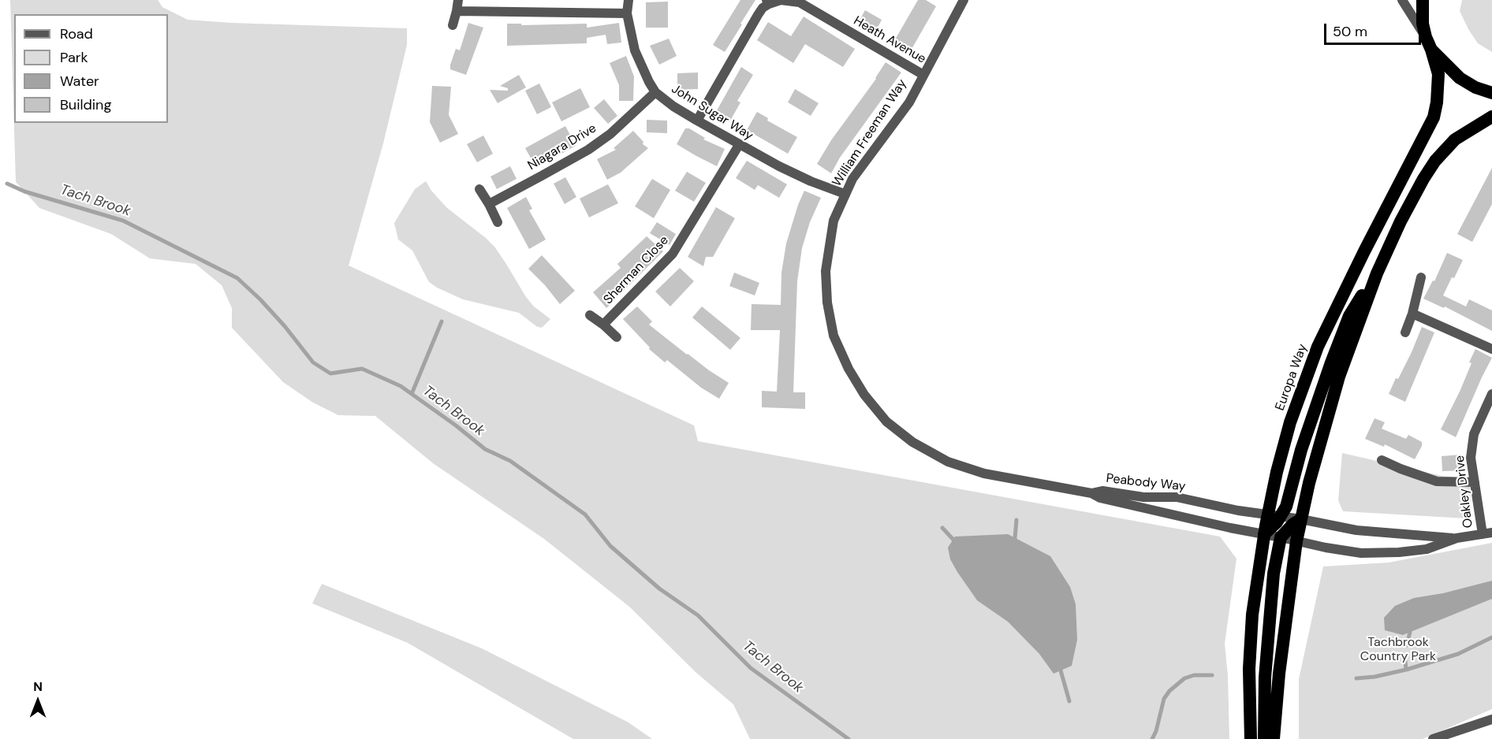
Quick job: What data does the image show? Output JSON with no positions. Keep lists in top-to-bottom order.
{
  "streets": {
    "highway": ["Europa Way"],
    "street": [
      "Heath Avenue",
      "John Sugar Way",
      "William Freeman Way",
      "Niagara Drive",
      "Sherman Close",
      "Peabody Way",
      "Oakley Drive"
    ]
  },
  "crossings": [
    ["Heath Avenue", "William Freeman Way"],
    ["John Sugar Way", "William Freeman Way"],
    ["John Sugar Way", "Niagara Drive"],
    ["John Sugar Way", "Sherman Close"],
    ["William Freeman Way", "Peabody Way"],
    ["Europa Way", "Peabody Way"],
    ["Peabody Way", "Oakley Drive"]
  ],
  "water": ["Tach Brook"],
  "parks": ["Tachbrook Country Park"],
  "legend": [
    "Road",
    "Park",
    "Water",
    "Building"
  ],
  "scale_bar": "50 m",
  "north": "top"
}
